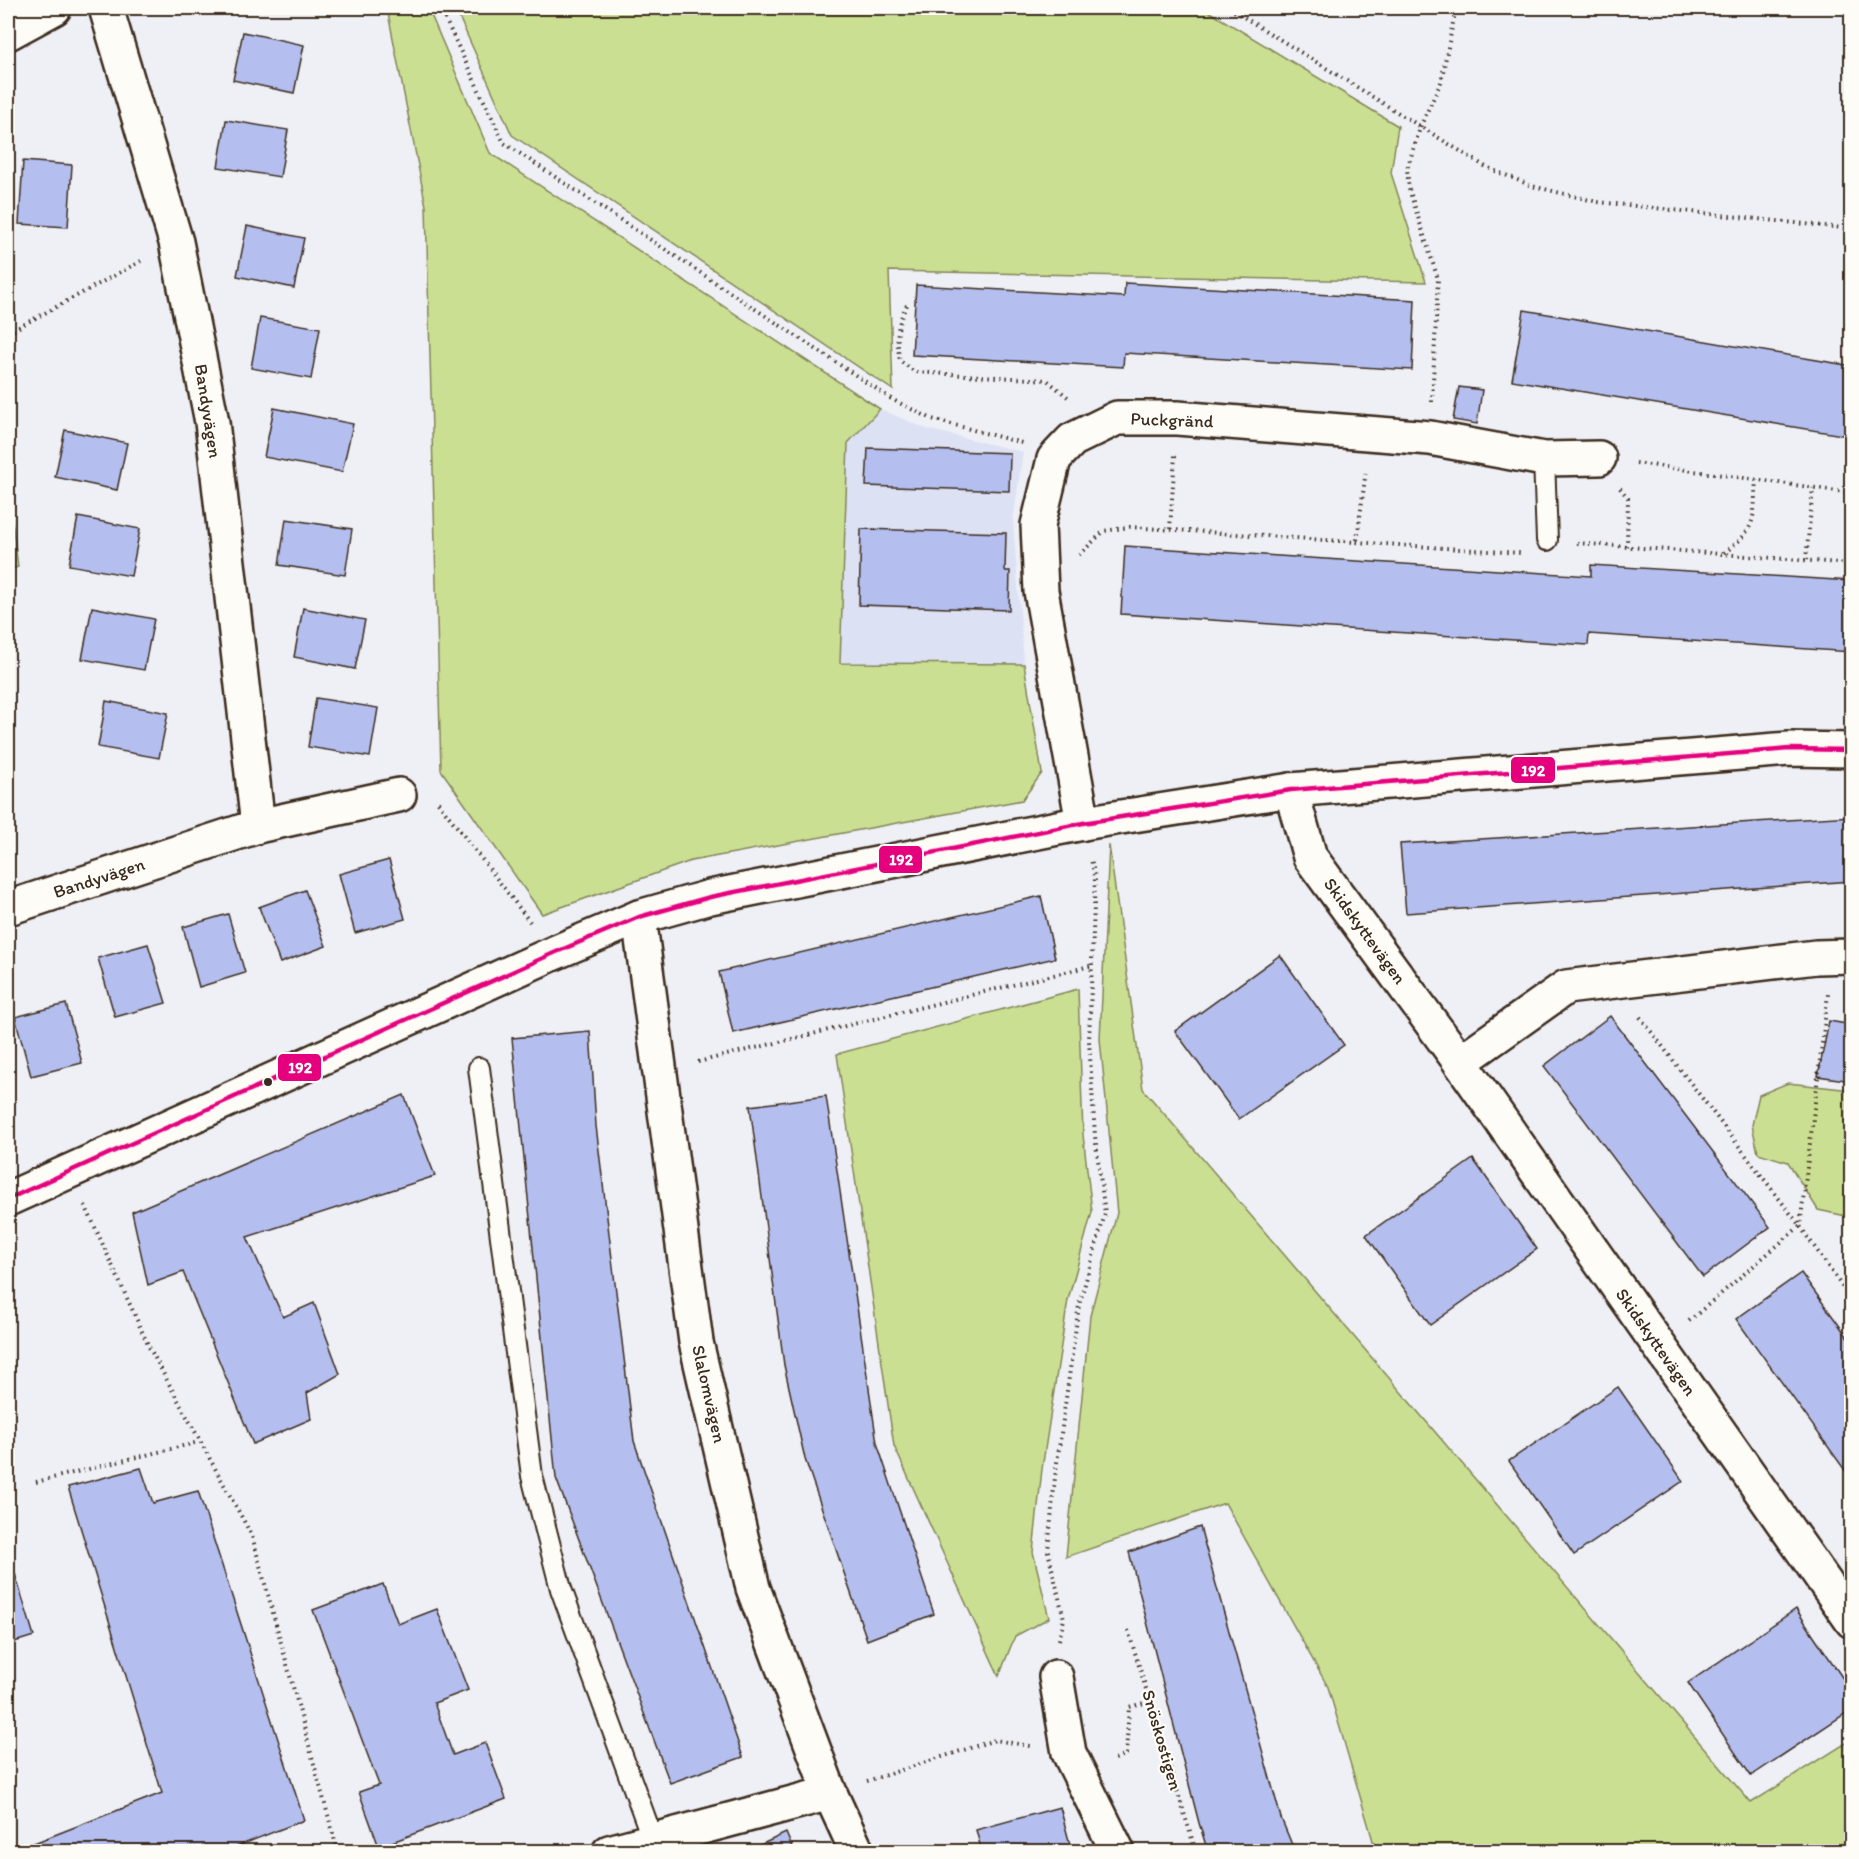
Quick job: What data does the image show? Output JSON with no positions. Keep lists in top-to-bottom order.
{
  "streets": {
    "street": [
      "Bandyvägen",
      "Puckgränd",
      "Skidskyttevägen",
      "Slalomvägen"
    ],
    "path": ["Snöskostigen"]
  },
  "lines": ["transit line 192"]
}
